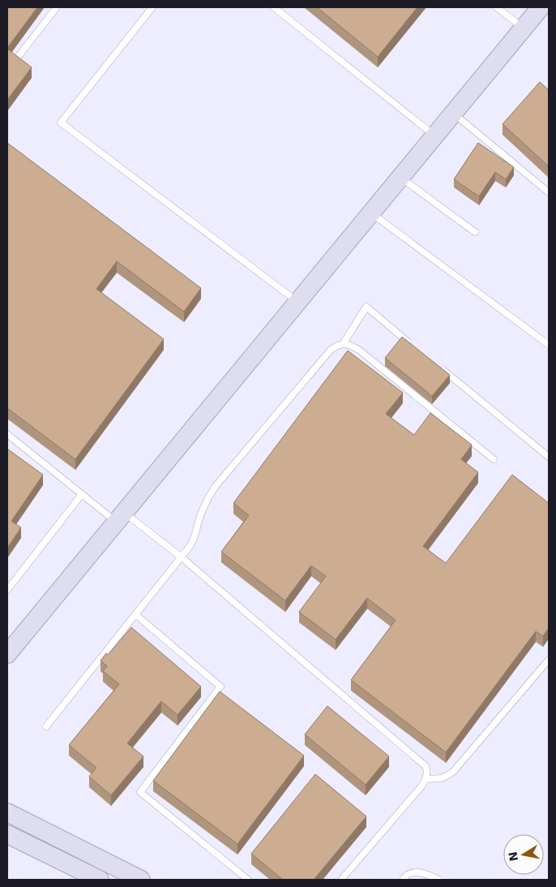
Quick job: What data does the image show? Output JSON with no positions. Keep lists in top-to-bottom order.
{
  "north": "left"
}
